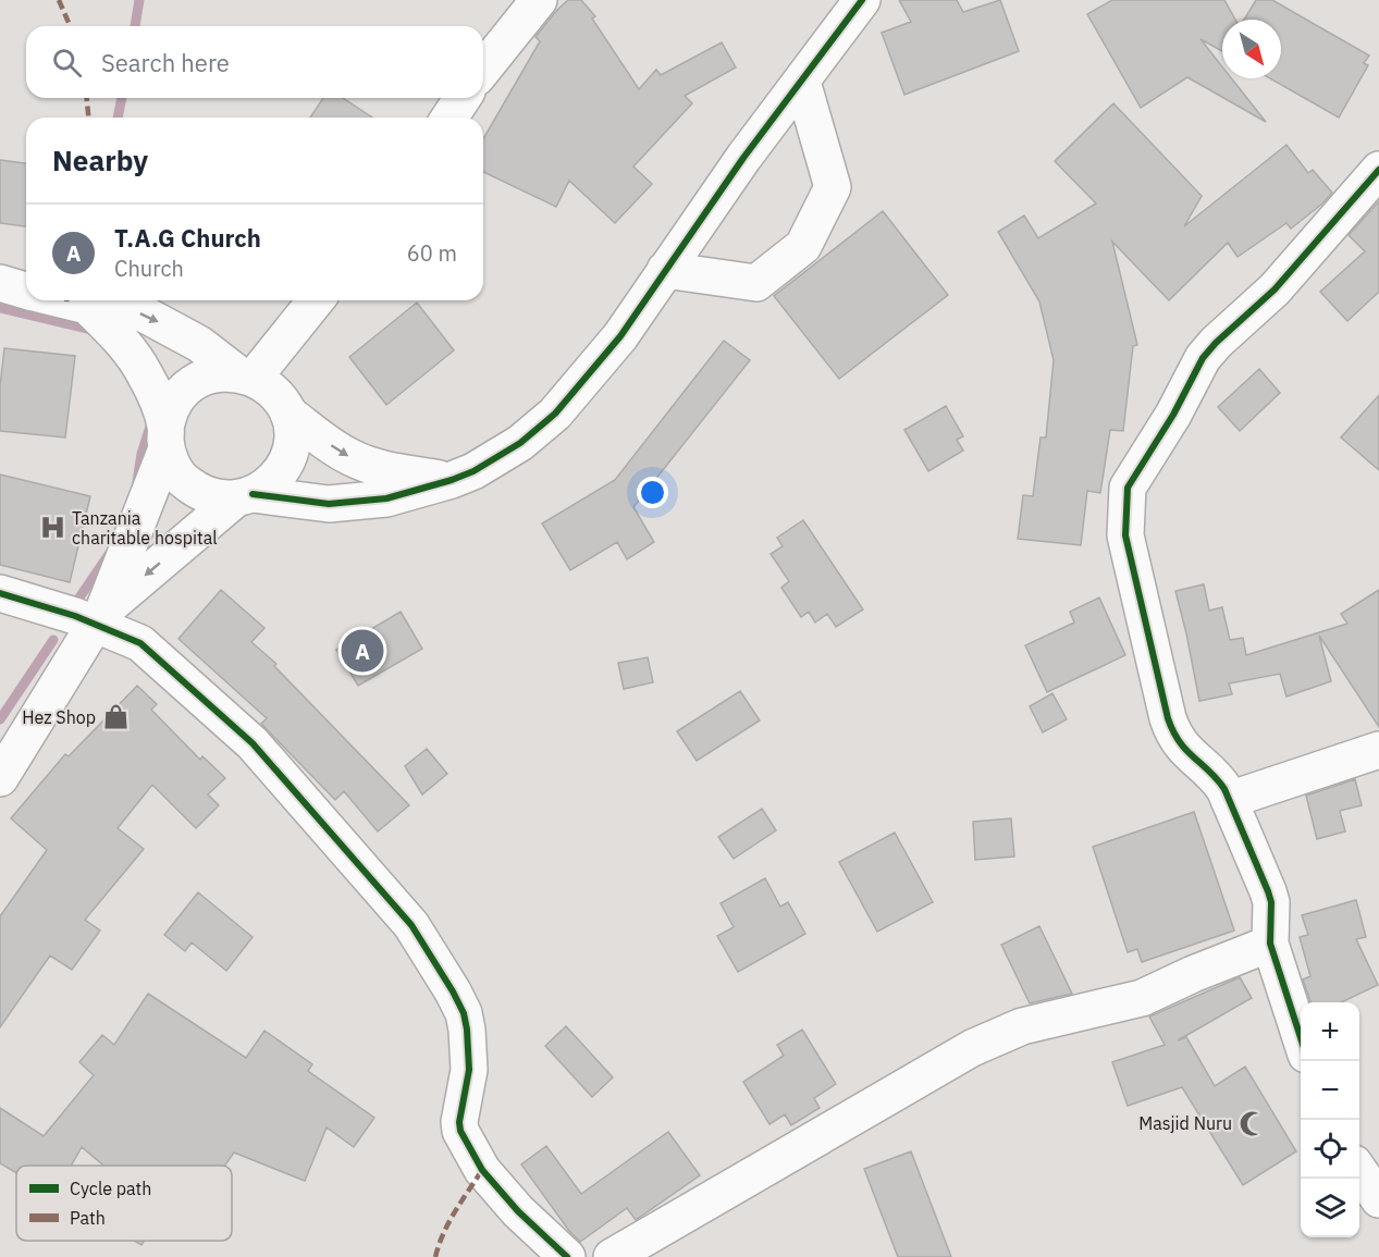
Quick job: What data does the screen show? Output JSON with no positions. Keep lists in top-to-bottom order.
{
  "places": {
    "hospital": ["Tanzania charitable hospital"],
    "shop": ["Hez Shop"],
    "mosque": ["Masjid Nuru"]
  },
  "legend": ["Cycle path", "Path"],
  "north": "bottom right",
  "page": {
    "search": "Search here",
    "heading": "Nearby",
    "list": [
      {
        "mark": "A",
        "name": "T.A.G Church",
        "note": "Church",
        "value": "60 m"
      }
    ],
    "pins": "A",
    "map_buttons": ["+", "−"]
  }
}
